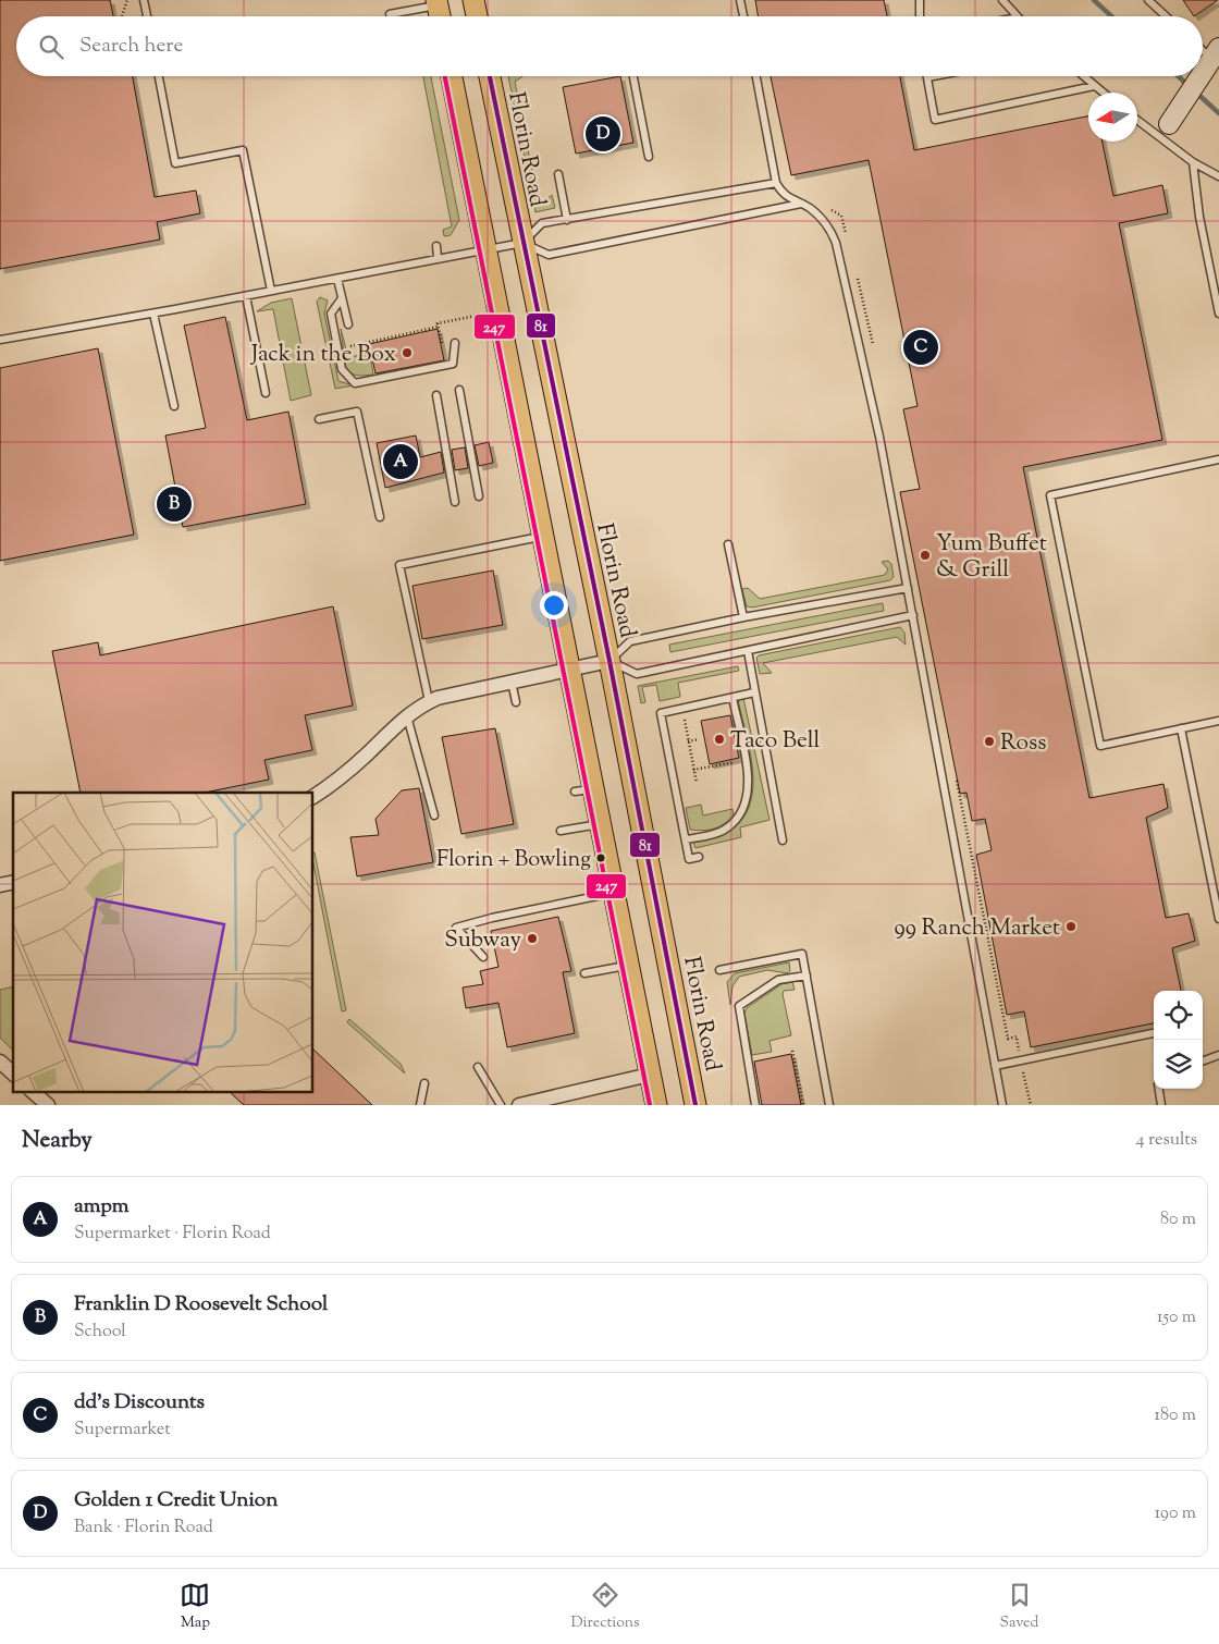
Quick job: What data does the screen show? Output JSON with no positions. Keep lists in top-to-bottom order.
{
  "streets": {
    "main road": ["Florin Road"]
  },
  "places": [
    "Jack in the Box",
    "Yum Buffet & Grill",
    "Taco Bell",
    "Ross",
    "Florin + Bowling",
    "99 Ranch Market",
    "Subway"
  ],
  "lines": ["transit line 81", "transit line 247"],
  "north": "left",
  "page": {
    "search": "Search here",
    "pins": [
      "D",
      "C",
      "A",
      "B"
    ],
    "heading": ["Nearby", "4 results"],
    "list": [
      {
        "mark": "A",
        "name": "ampm",
        "note": "Supermarket · Florin Road",
        "value": "80 m"
      },
      {
        "mark": "B",
        "name": "Franklin D Roosevelt School",
        "note": "School",
        "value": "150 m"
      },
      {
        "mark": "C",
        "name": "dd's Discounts",
        "note": "Supermarket",
        "value": "180 m"
      },
      {
        "mark": "D",
        "name": "Golden 1 Credit Union",
        "note": "Bank · Florin Road",
        "value": "190 m"
      }
    ],
    "nav": ["Map", "Directions", "Saved"]
  }
}
